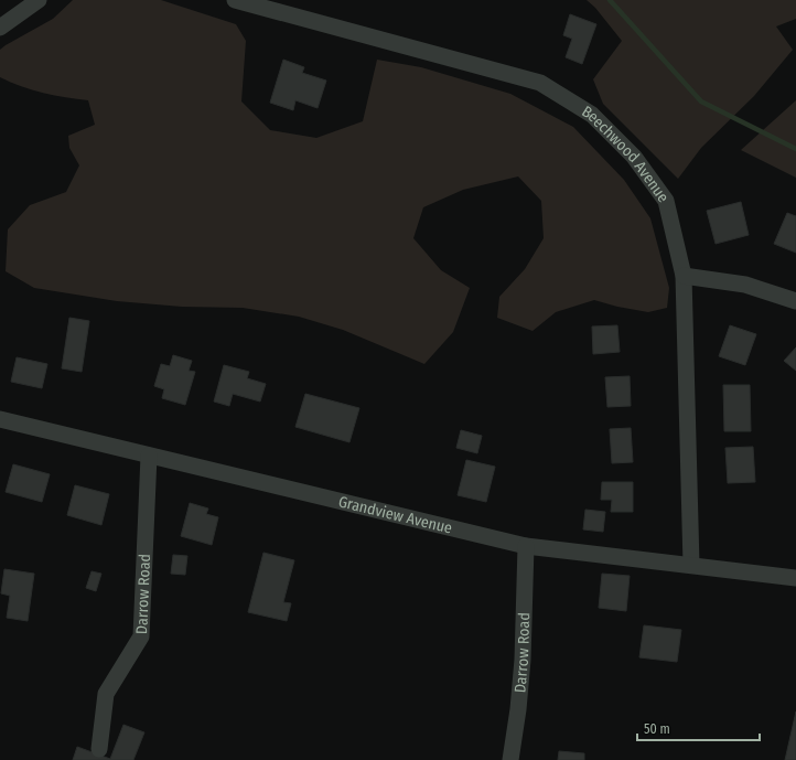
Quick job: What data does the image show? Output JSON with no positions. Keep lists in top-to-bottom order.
{
  "streets": {
    "street": ["Beechwood Avenue", "Grandview Avenue", "Darrow Road"]
  },
  "crossings": [
    ["Beechwood Avenue", "Grandview Avenue"],
    ["Grandview Avenue", "Darrow Road"]
  ],
  "scale_bar": "50 m"
}
